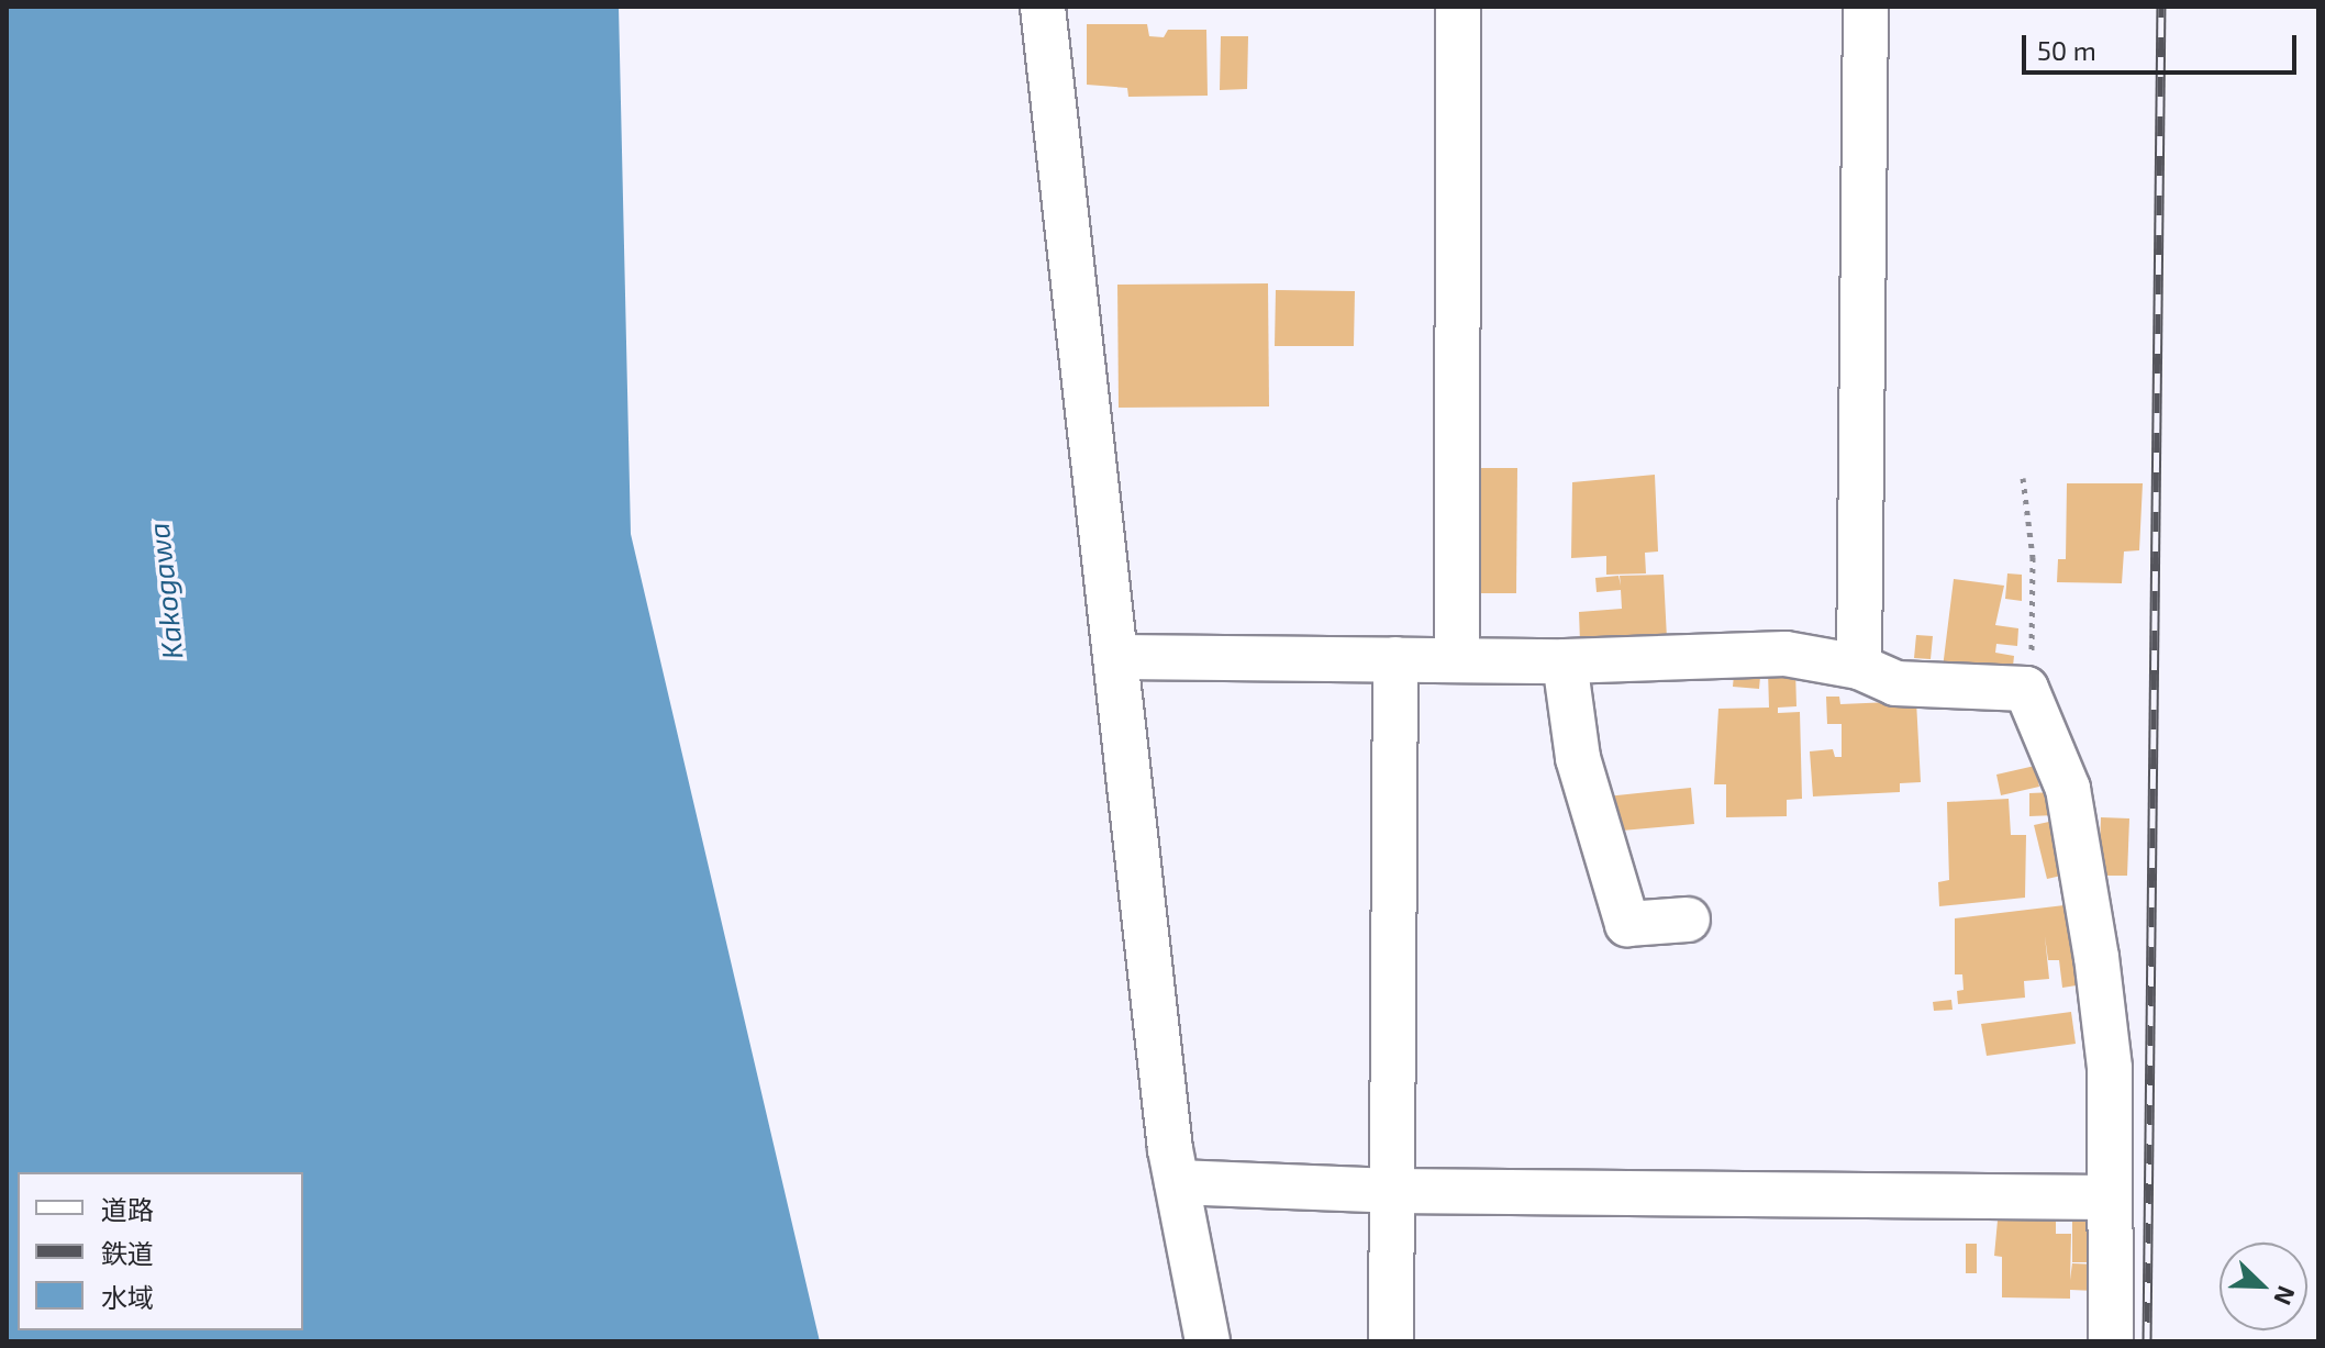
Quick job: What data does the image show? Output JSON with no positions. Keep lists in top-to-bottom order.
{
  "water": ["Kakogawa"],
  "legend": ["道路", "鉄道", "水域"],
  "scale_bar": "50 m",
  "north": "bottom right"
}
